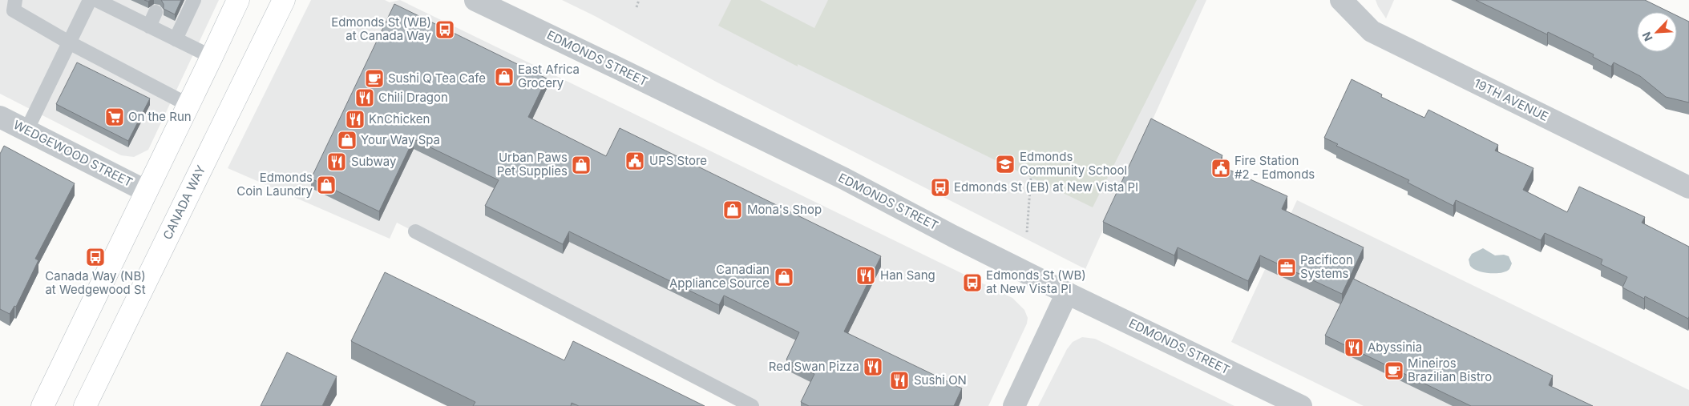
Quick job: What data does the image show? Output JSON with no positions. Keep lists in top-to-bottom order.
{
  "streets": {
    "main road": ["CANADA WAY"],
    "street": ["EDMONDS STREET", "19TH AVENUE", "WEDGEWOOD STREET"]
  },
  "places": {
    "bus stop": [
      "Edmonds St (WB) at Canada Way",
      "Edmonds St (EB) at New Vista Pl",
      "Canada Way (NB) at Wedgewood St",
      "Edmonds St (WB) at New Vista Pl"
    ],
    "shop": [
      "East Africa Grocery",
      "Your Way Spa",
      "Urban Paws Pet Supplies",
      "Edmonds Coin Laundry",
      "Mona's Shop",
      "Canadian Appliance Source"
    ],
    "cafe": ["Sushi Q Tea Cafe", "Mineiros Brazilian Bistro"],
    "restaurant": [
      "Chili Dragon",
      "KnChicken",
      "Subway",
      "Han Sang",
      "Abyssinia",
      "Red Swan Pizza",
      "Sushi ON"
    ],
    "supermarket": ["On the Run"],
    "public building": ["UPS Store", "Fire Station #2 - Edmonds"],
    "school or university": ["Edmonds Community School"],
    "office": ["Pacificon Systems"]
  },
  "north": "bottom left"
}
